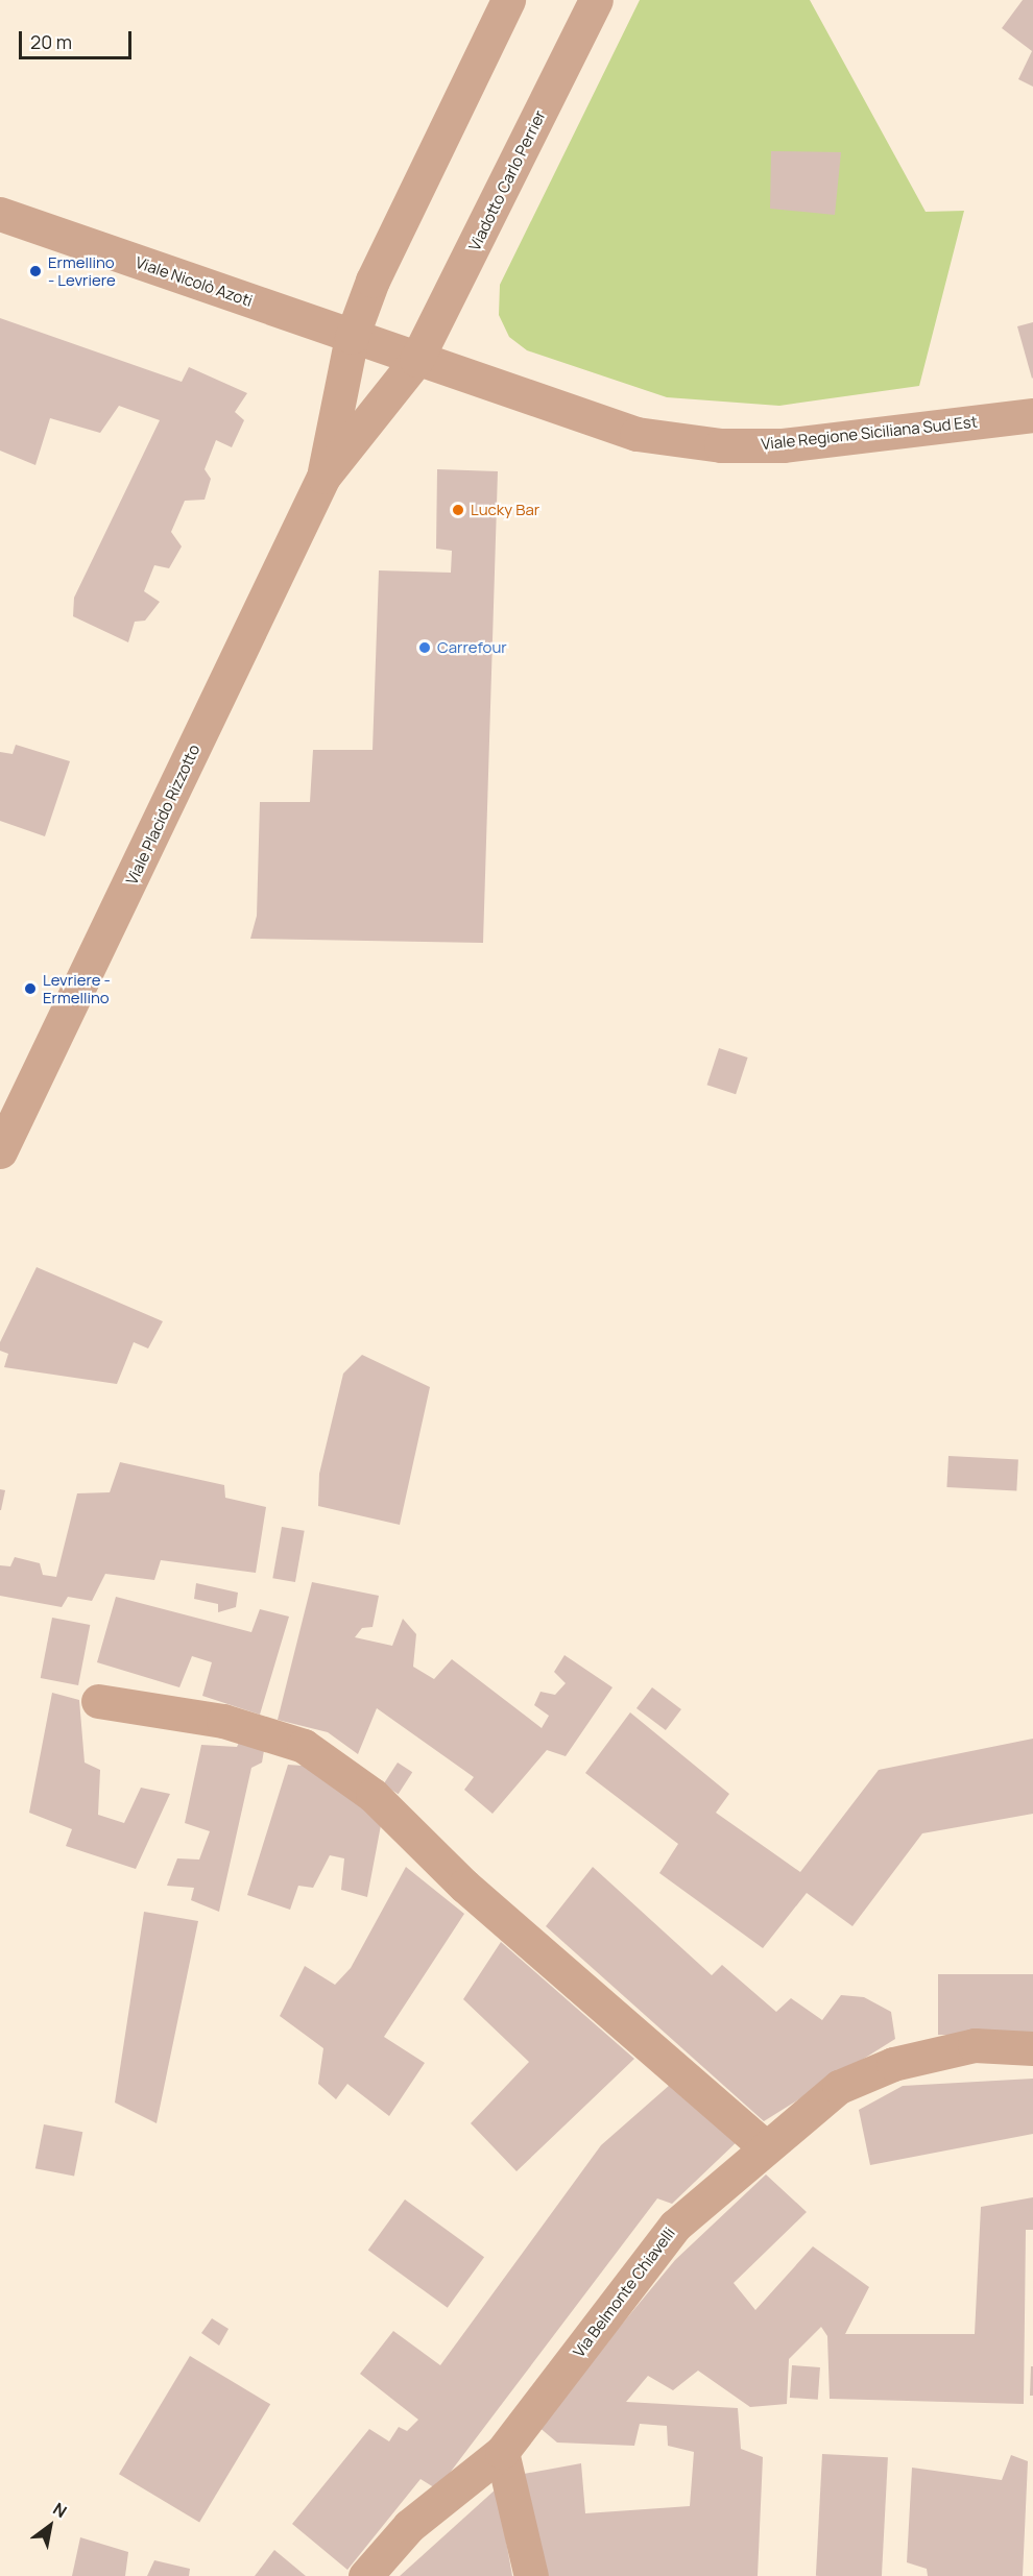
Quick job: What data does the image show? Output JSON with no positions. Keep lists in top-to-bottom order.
{
  "streets": {
    "street": [
      "Viadotto Carlo Perrier",
      "Viale Nicolò Azoti",
      "Viale Regione Siciliana Sud Est",
      "Viale Placido Rizzotto",
      "Via Belmonte Chiavelli"
    ]
  },
  "crossings": [
    ["Viadotto Carlo Perrier", "Viale Nicolò Azoti"],
    ["Viadotto Carlo Perrier", "Viale Regione Siciliana Sud Est"],
    ["Viadotto Carlo Perrier", "Viale Placido Rizzotto"],
    ["Viale Nicolò Azoti", "Viale Regione Siciliana Sud Est"]
  ],
  "places": [
    "Ermellino - Levriere",
    "Lucky Bar",
    "Carrefour",
    "Levriere - Ermellino"
  ],
  "scale_bar": "20 m",
  "north": "top right"
}
